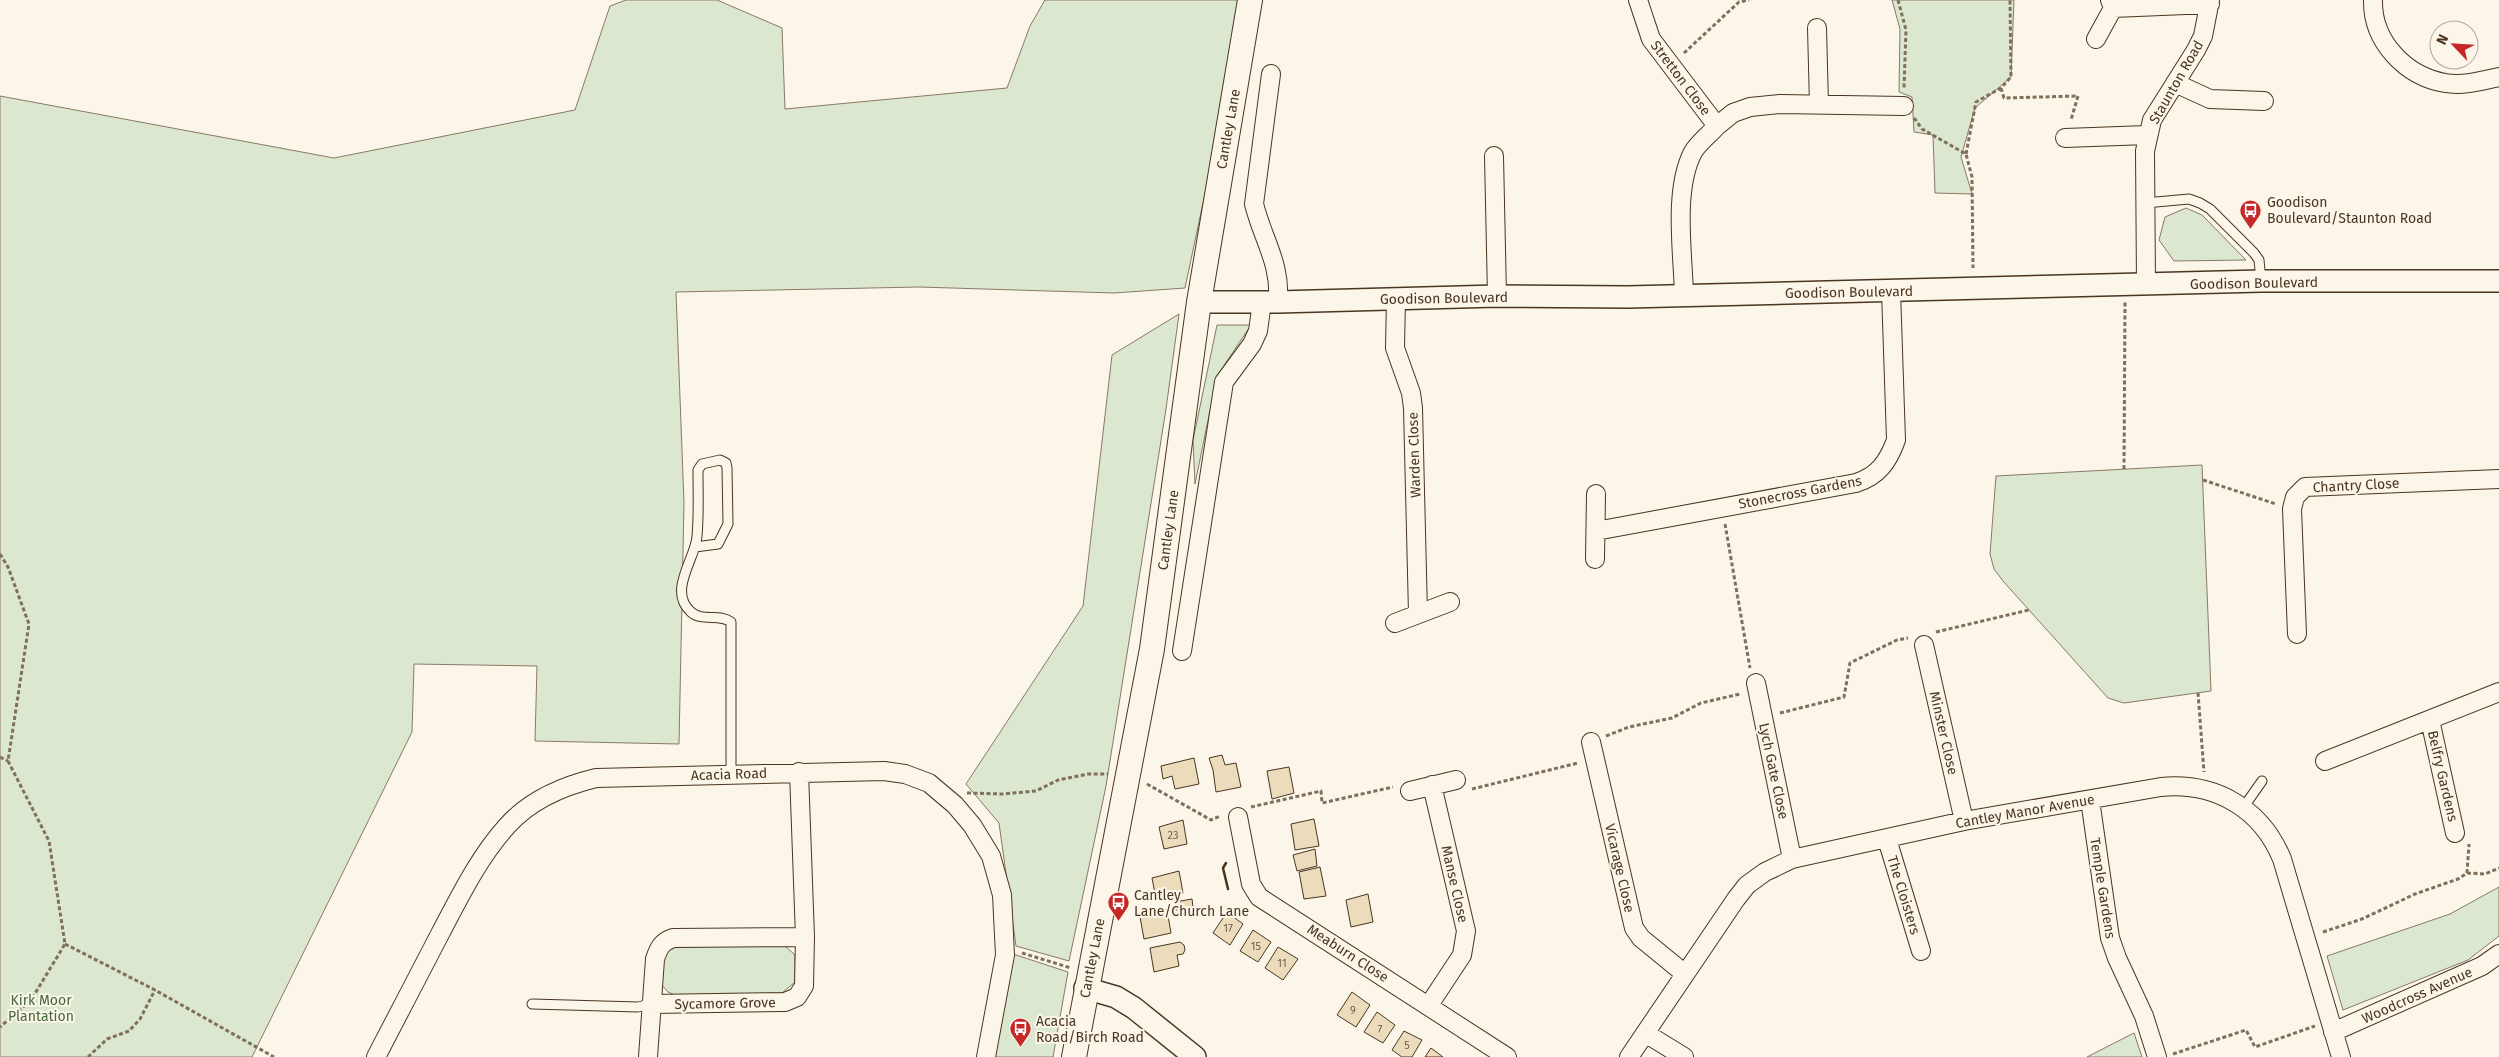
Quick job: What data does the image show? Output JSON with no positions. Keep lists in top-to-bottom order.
{
  "streets": {
    "main road": ["Cantley Lane"],
    "street": [
      "Stretton Close",
      "Staunton Road",
      "Goodison Boulevard",
      "Warden Close",
      "Chantry Close",
      "Stonecross Gardens",
      "Minster Close",
      "Lych Gate Close",
      "Acacia Road",
      "Belfry Gardens",
      "Cantley Manor Avenue",
      "Vicarage Close",
      "Manse Close",
      "Temple Gardens",
      "The Cloisters",
      "Meaburn Close",
      "Woodcross Avenue",
      "Sycamore Grove"
    ]
  },
  "crossings": [
    ["Stretton Close", "Goodison Boulevard"],
    ["Staunton Road", "Goodison Boulevard"],
    ["Cantley Lane", "Goodison Boulevard"],
    ["Goodison Boulevard", "Warden Close"],
    ["Goodison Boulevard", "Stonecross Gardens"],
    ["Minster Close", "Cantley Manor Avenue"],
    ["Lych Gate Close", "Cantley Manor Avenue"],
    ["Acacia Road", "Sycamore Grove"],
    ["Cantley Manor Avenue", "Vicarage Close"],
    ["Cantley Manor Avenue", "Temple Gardens"],
    ["Cantley Manor Avenue", "The Cloisters"],
    ["Cantley Manor Avenue", "Woodcross Avenue"],
    ["Manse Close", "Meaburn Close"]
  ],
  "parks": ["Kirk Moor Plantation"],
  "places": {
    "bus stop": ["Goodison Boulevard/Staunton Road", "Cantley Lane/Church Lane", "Acacia Road/Birch Road"]
  },
  "house_numbers": [
    "23",
    "17",
    "15",
    "11",
    "9",
    "7",
    "5"
  ],
  "north": "top left"
}
